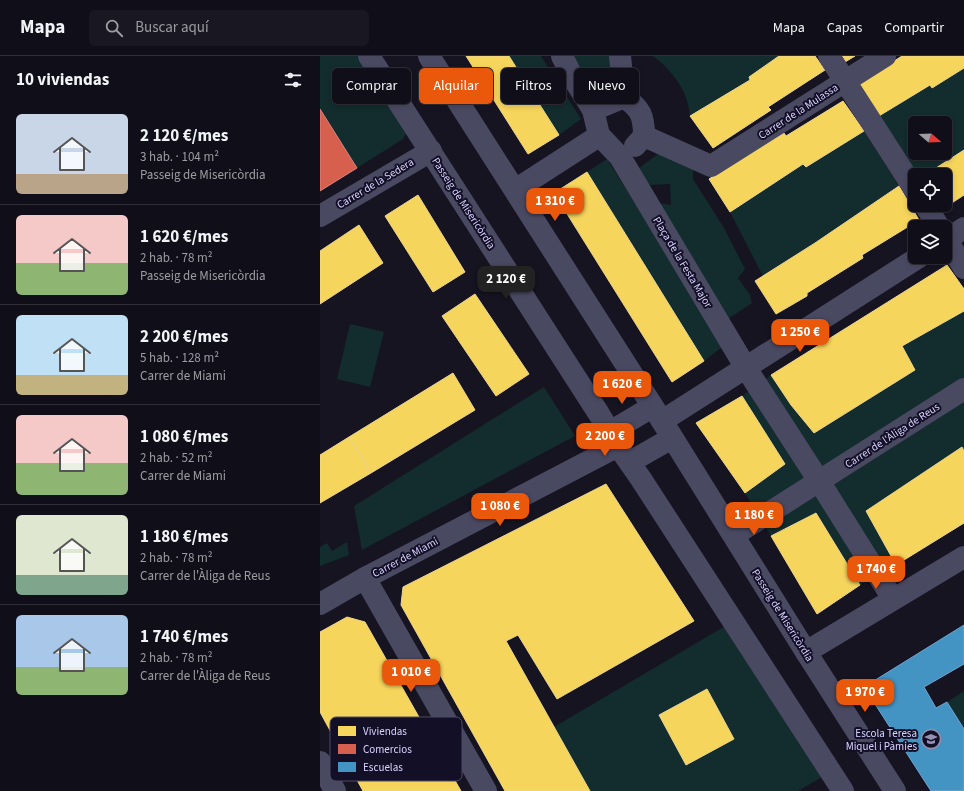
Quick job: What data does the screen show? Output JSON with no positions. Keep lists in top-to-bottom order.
{
  "streets": {
    "street": [
      "Carrer de la Mulassa",
      "Carrer de la Sedera",
      "Passeig de Misericòrdia",
      "Plaça de la Festa Major",
      "Carrer de l'Àliga de Reus",
      "Carrer de Miami"
    ]
  },
  "crossings": [
    ["Carrer de la Sedera", "Passeig de Misericòrdia"],
    ["Passeig de Misericòrdia", "Carrer de l'Àliga de Reus"],
    ["Passeig de Misericòrdia", "Carrer de Miami"]
  ],
  "places": {
    "school or university": ["Escola Teresa Miquel i Pàmies"]
  },
  "legend": ["Viviendas", "Comercios", "Escuelas"],
  "north": "right",
  "page": {
    "header": "Mapa",
    "search": "Buscar aquí",
    "nav": ["Mapa", "Capas", "Compartir"],
    "heading": "10 viviendas",
    "chip": [
      "Comprar",
      "Alquilar",
      "Filtros",
      "Nuevo"
    ],
    "list": [
      {
        "name": "2 120 €/mes",
        "note": "3 hab. · 104 m² · Passeig de Misericòrdia"
      },
      {
        "name": "1 620 €/mes",
        "note": "2 hab. · 78 m² · Passeig de Misericòrdia"
      },
      {
        "name": "2 200 €/mes",
        "note": "5 hab. · 128 m² · Carrer de Miami"
      },
      {
        "name": "1 080 €/mes",
        "note": "2 hab. · 52 m² · Carrer de Miami"
      },
      {
        "name": "1 180 €/mes",
        "note": "2 hab. · 78 m² · Carrer de l'Àliga de Reus"
      },
      {
        "name": "1 740 €/mes",
        "note": "2 hab. · 78 m² · Carrer de l'Àliga de Reus"
      }
    ],
    "price": [
      "1 310 €",
      "2 120 €",
      "1 250 €",
      "1 620 €",
      "2 200 €",
      "1 080 €",
      "1 180 €",
      "1 740 €",
      "1 010 €",
      "1 970 €"
    ]
  }
}
